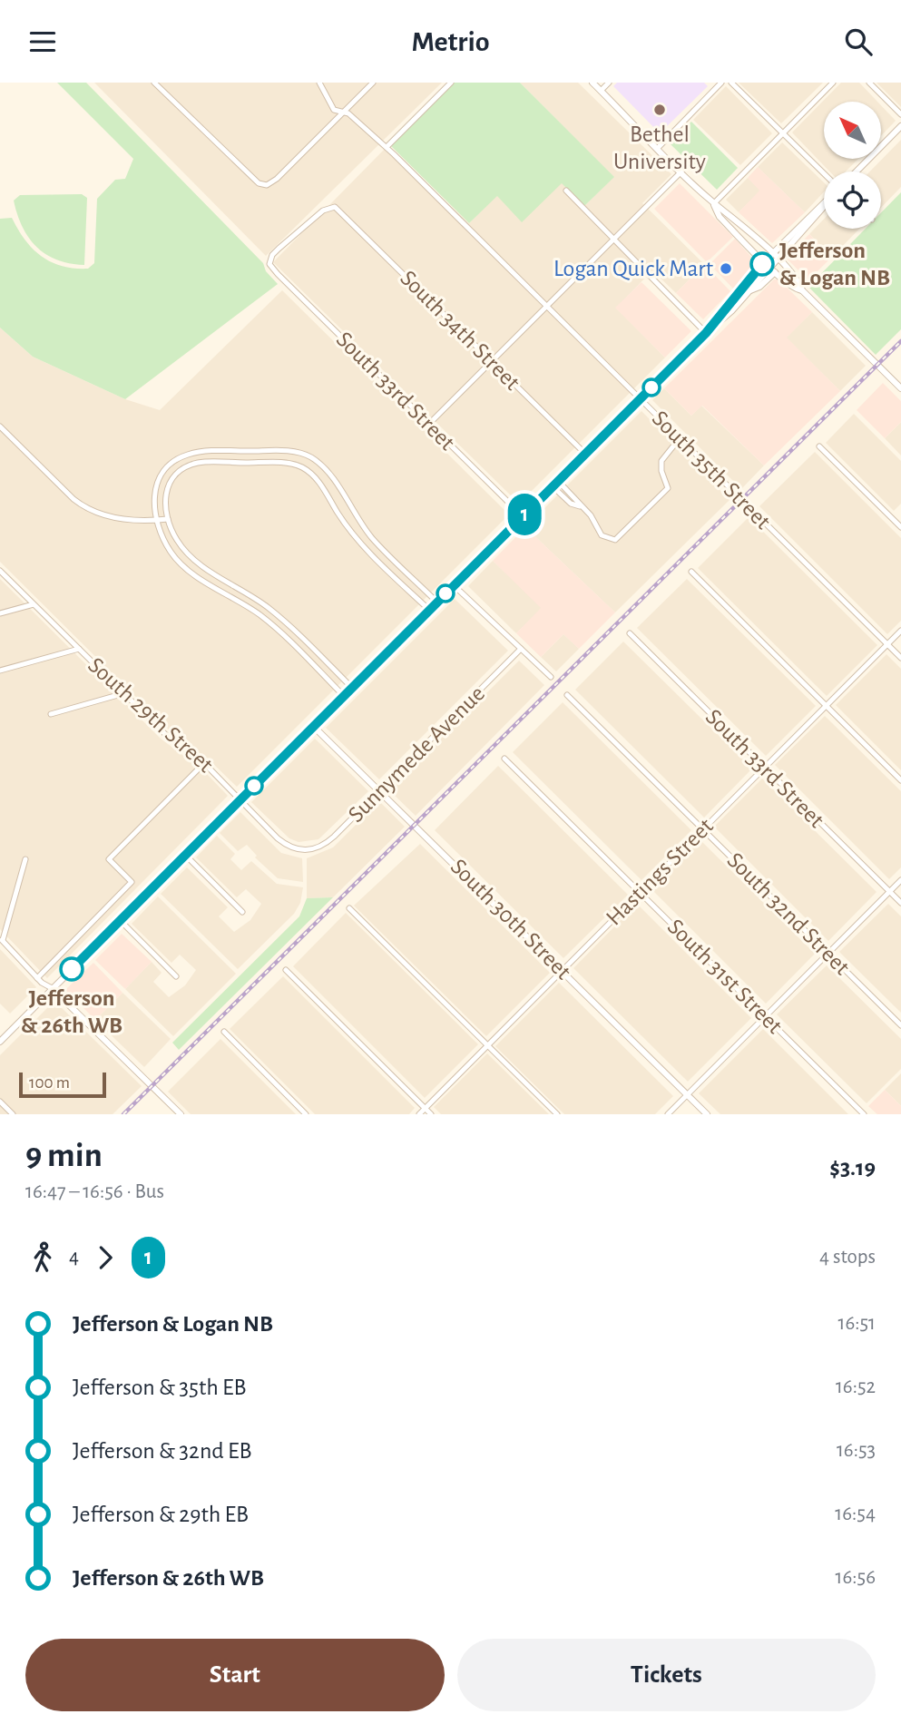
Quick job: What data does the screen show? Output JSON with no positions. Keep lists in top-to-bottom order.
{
  "streets": {
    "street": [
      "South 34th Street",
      "South 33rd Street",
      "South 35th Street",
      "South 29th Street",
      "Sunnymede Avenue",
      "Hastings Street",
      "South 32nd Street",
      "South 30th Street",
      "South 31st Street"
    ]
  },
  "crossings": [
    ["South 34th Street", "South 33rd Street"],
    ["South 33rd Street", "Hastings Street"],
    ["South 35th Street", "Hastings Street"],
    ["South 29th Street", "Sunnymede Avenue"],
    ["Sunnymede Avenue", "South 30th Street"],
    ["Hastings Street", "South 32nd Street"],
    ["Hastings Street", "South 30th Street"],
    ["Hastings Street", "South 31st Street"]
  ],
  "places": [
    "Bethel University",
    "Jefferson & Logan NB",
    "Logan Quick Mart",
    "Jefferson & 26th WB"
  ],
  "lines": ["bus line 1"],
  "scale_bar": "100 m",
  "north": "top left",
  "page": {
    "header": "Metrio",
    "on_map": "1",
    "scale": "100 m",
    "heading": ["9 min", "16:47 – 16:56 · Bus", "$3.19"],
    "legs": ["4", "1", "4 stops"],
    "list": [
      {
        "name": "Jefferson & Logan NB",
        "value": "16:51"
      },
      {
        "name": "Jefferson & 35th EB",
        "value": "16:52"
      },
      {
        "name": "Jefferson & 32nd EB",
        "value": "16:53"
      },
      {
        "name": "Jefferson & 29th EB",
        "value": "16:54"
      },
      {
        "name": "Jefferson & 26th WB",
        "value": "16:56"
      }
    ],
    "buttons": ["Start", "Tickets"]
  }
}
